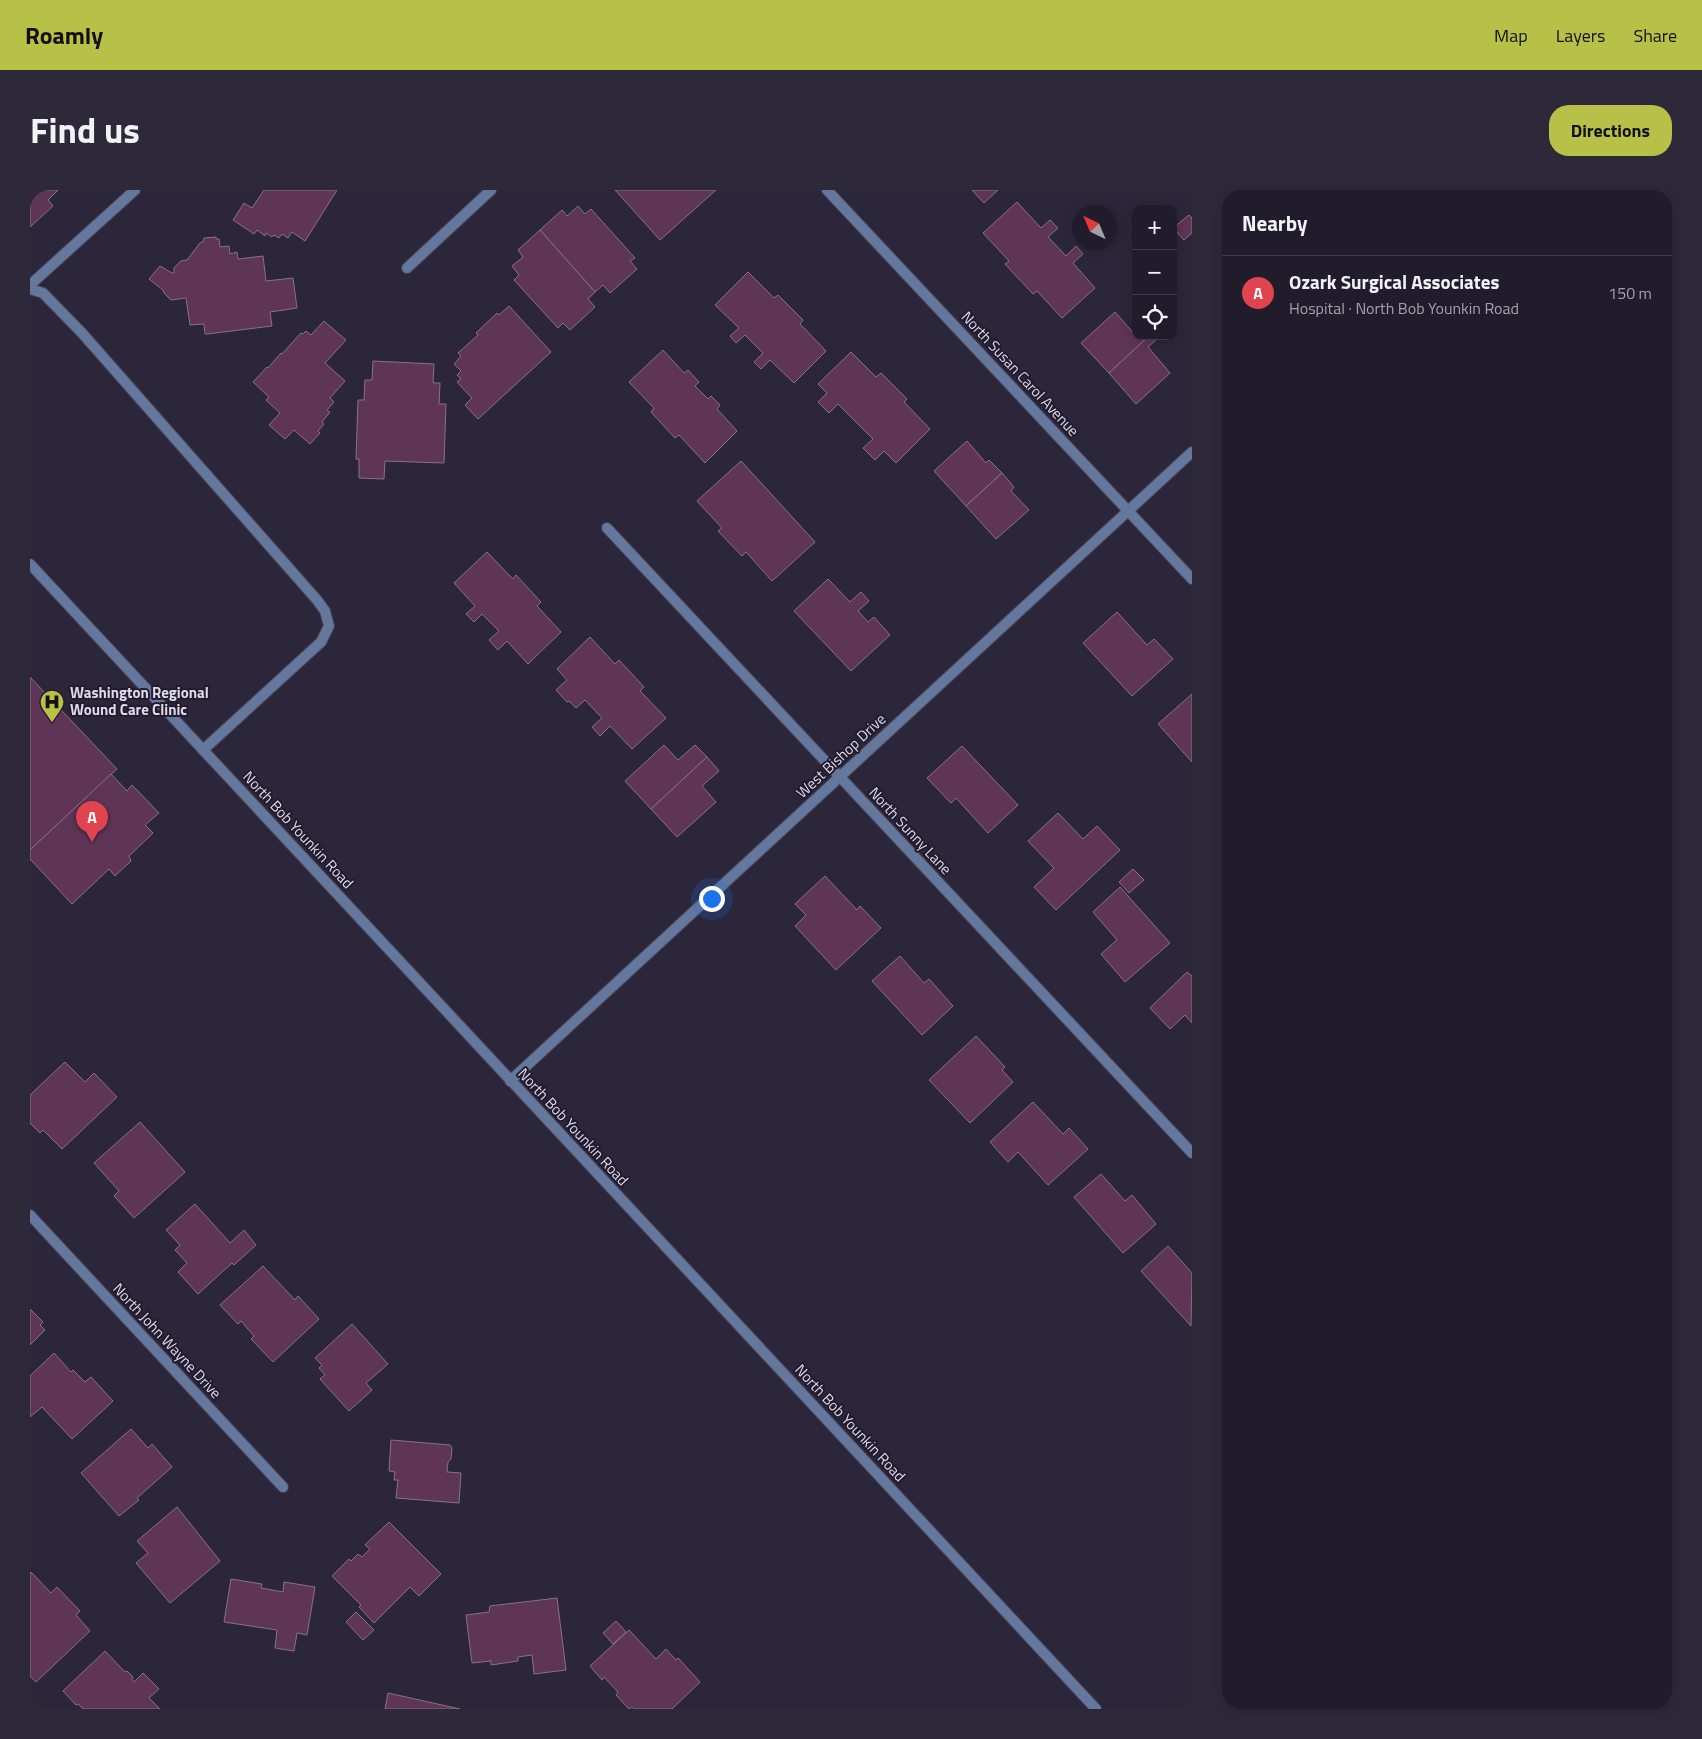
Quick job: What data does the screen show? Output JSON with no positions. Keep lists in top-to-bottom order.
{
  "streets": {
    "street": [
      "North Susan Carol Avenue",
      "West Bishop Drive",
      "North Bob Younkin Road",
      "North Sunny Lane",
      "North John Wayne Drive"
    ]
  },
  "crossings": [
    ["North Susan Carol Avenue", "West Bishop Drive"],
    ["West Bishop Drive", "North Bob Younkin Road"],
    ["West Bishop Drive", "North Sunny Lane"]
  ],
  "places": {
    "hospital": ["Washington Regional Wound Care Clinic"]
  },
  "north": "top left",
  "page": {
    "header": "Roamly",
    "nav": ["Map", "Layers", "Share"],
    "title": "Find us",
    "buttons": "Directions",
    "heading": "Nearby",
    "map_buttons": ["+", "−"],
    "list": [
      {
        "mark": "A",
        "name": "Ozark Surgical Associates",
        "note": "Hospital · North Bob Younkin Road",
        "value": "150 m"
      }
    ],
    "pins": "A"
  }
}
